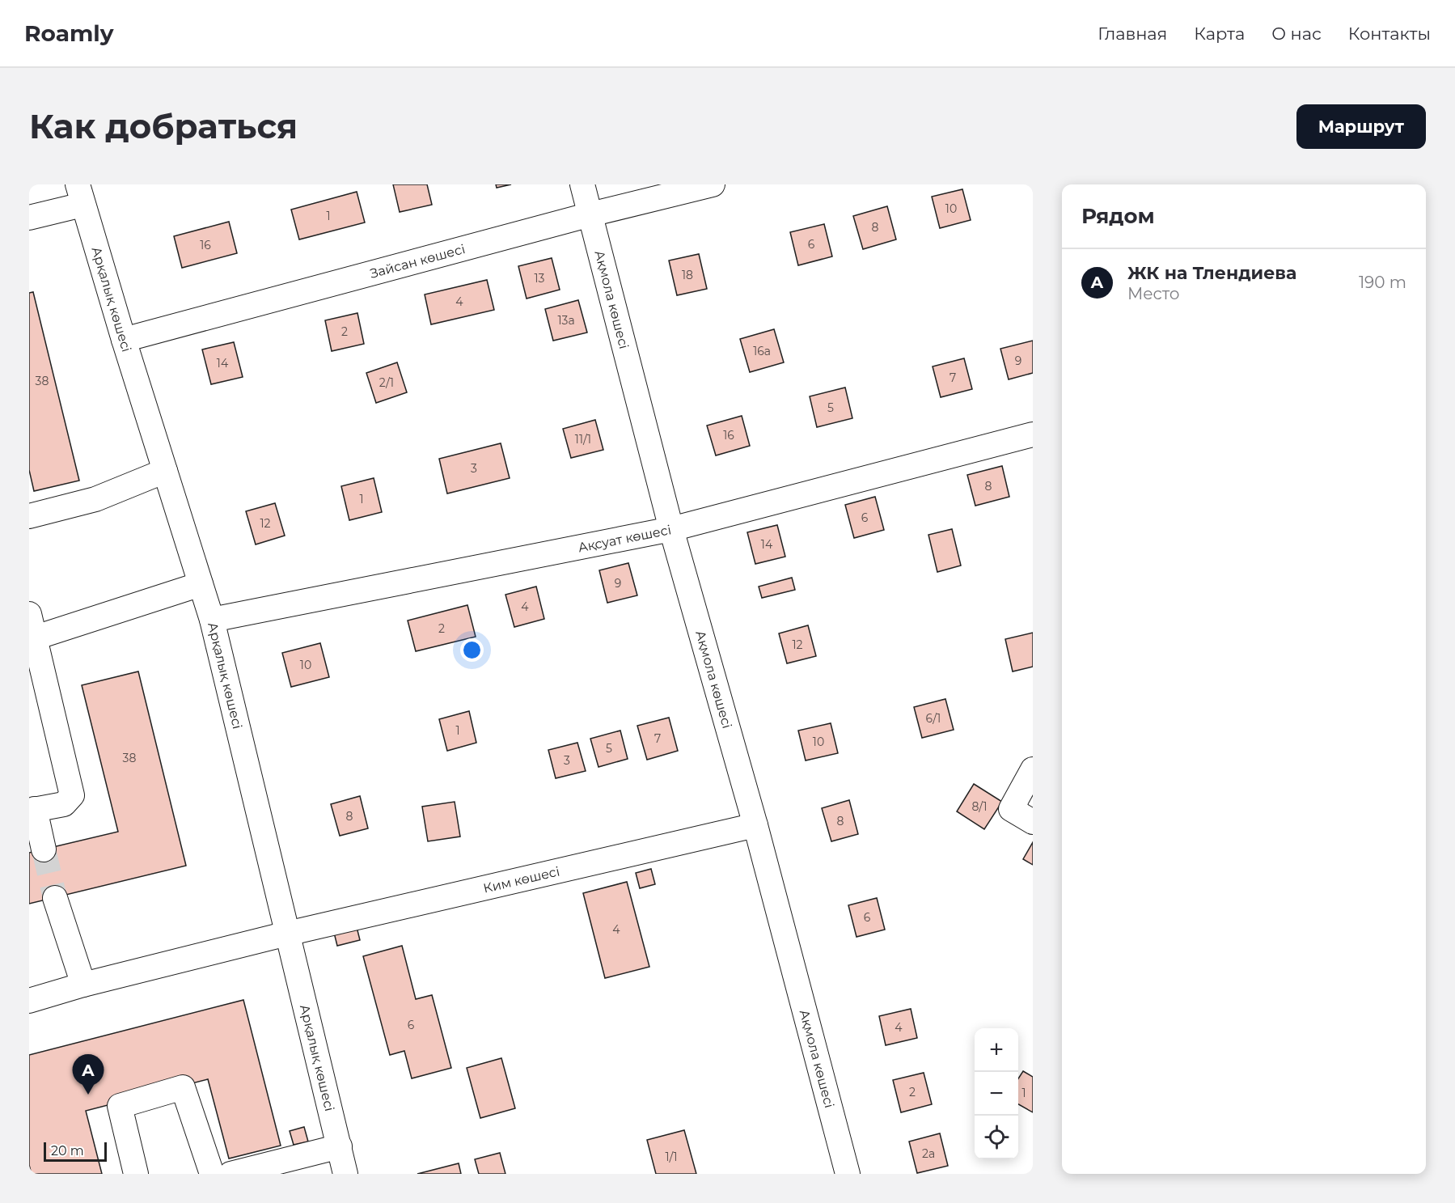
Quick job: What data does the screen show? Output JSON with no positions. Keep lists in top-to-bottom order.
{
  "streets": {
    "street": [
      "Зайсан көшесі",
      "Арқалық көшесі",
      "Ақмола көшесі",
      "Ақсуат көшесі",
      "Ким көшесі"
    ]
  },
  "crossings": [
    ["Зайсан көшесі", "Арқалық көшесі"],
    ["Зайсан көшесі", "Ақмола көшесі"],
    ["Арқалық көшесі", "Ақсуат көшесі"],
    ["Арқалық көшесі", "Ким көшесі"],
    ["Ақмола көшесі", "Ақсуат көшесі"],
    ["Ақмола көшесі", "Ким көшесі"]
  ],
  "house_numbers": [
    "10",
    "1",
    "8",
    "6",
    "16",
    "18",
    "13",
    "4",
    "13а",
    "2",
    "16а",
    "9",
    "14",
    "7",
    "38",
    "2/1",
    "5",
    "16",
    "11/1",
    "3",
    "8",
    "1",
    "6",
    "12",
    "14",
    "9",
    "4",
    "2",
    "12",
    "10",
    "6/1",
    "1",
    "7",
    "10",
    "5",
    "38",
    "3",
    "8/1",
    "8",
    "8",
    "6",
    "4",
    "6",
    "4",
    "2",
    "1",
    "2а",
    "1/1"
  ],
  "scale_bar": "20 m",
  "page": {
    "header": "Roamly",
    "nav": [
      "Главная",
      "Карта",
      "О нас",
      "Контакты"
    ],
    "buttons": "Маршрут",
    "title": "Как добраться",
    "heading": "Рядом",
    "list": [
      {
        "mark": "A",
        "name": "ЖК на Тлендиева",
        "note": "Место",
        "value": "190 m"
      }
    ],
    "map_buttons": ["+", "−"],
    "pins": "A",
    "scale": "20 m"
  }
}
